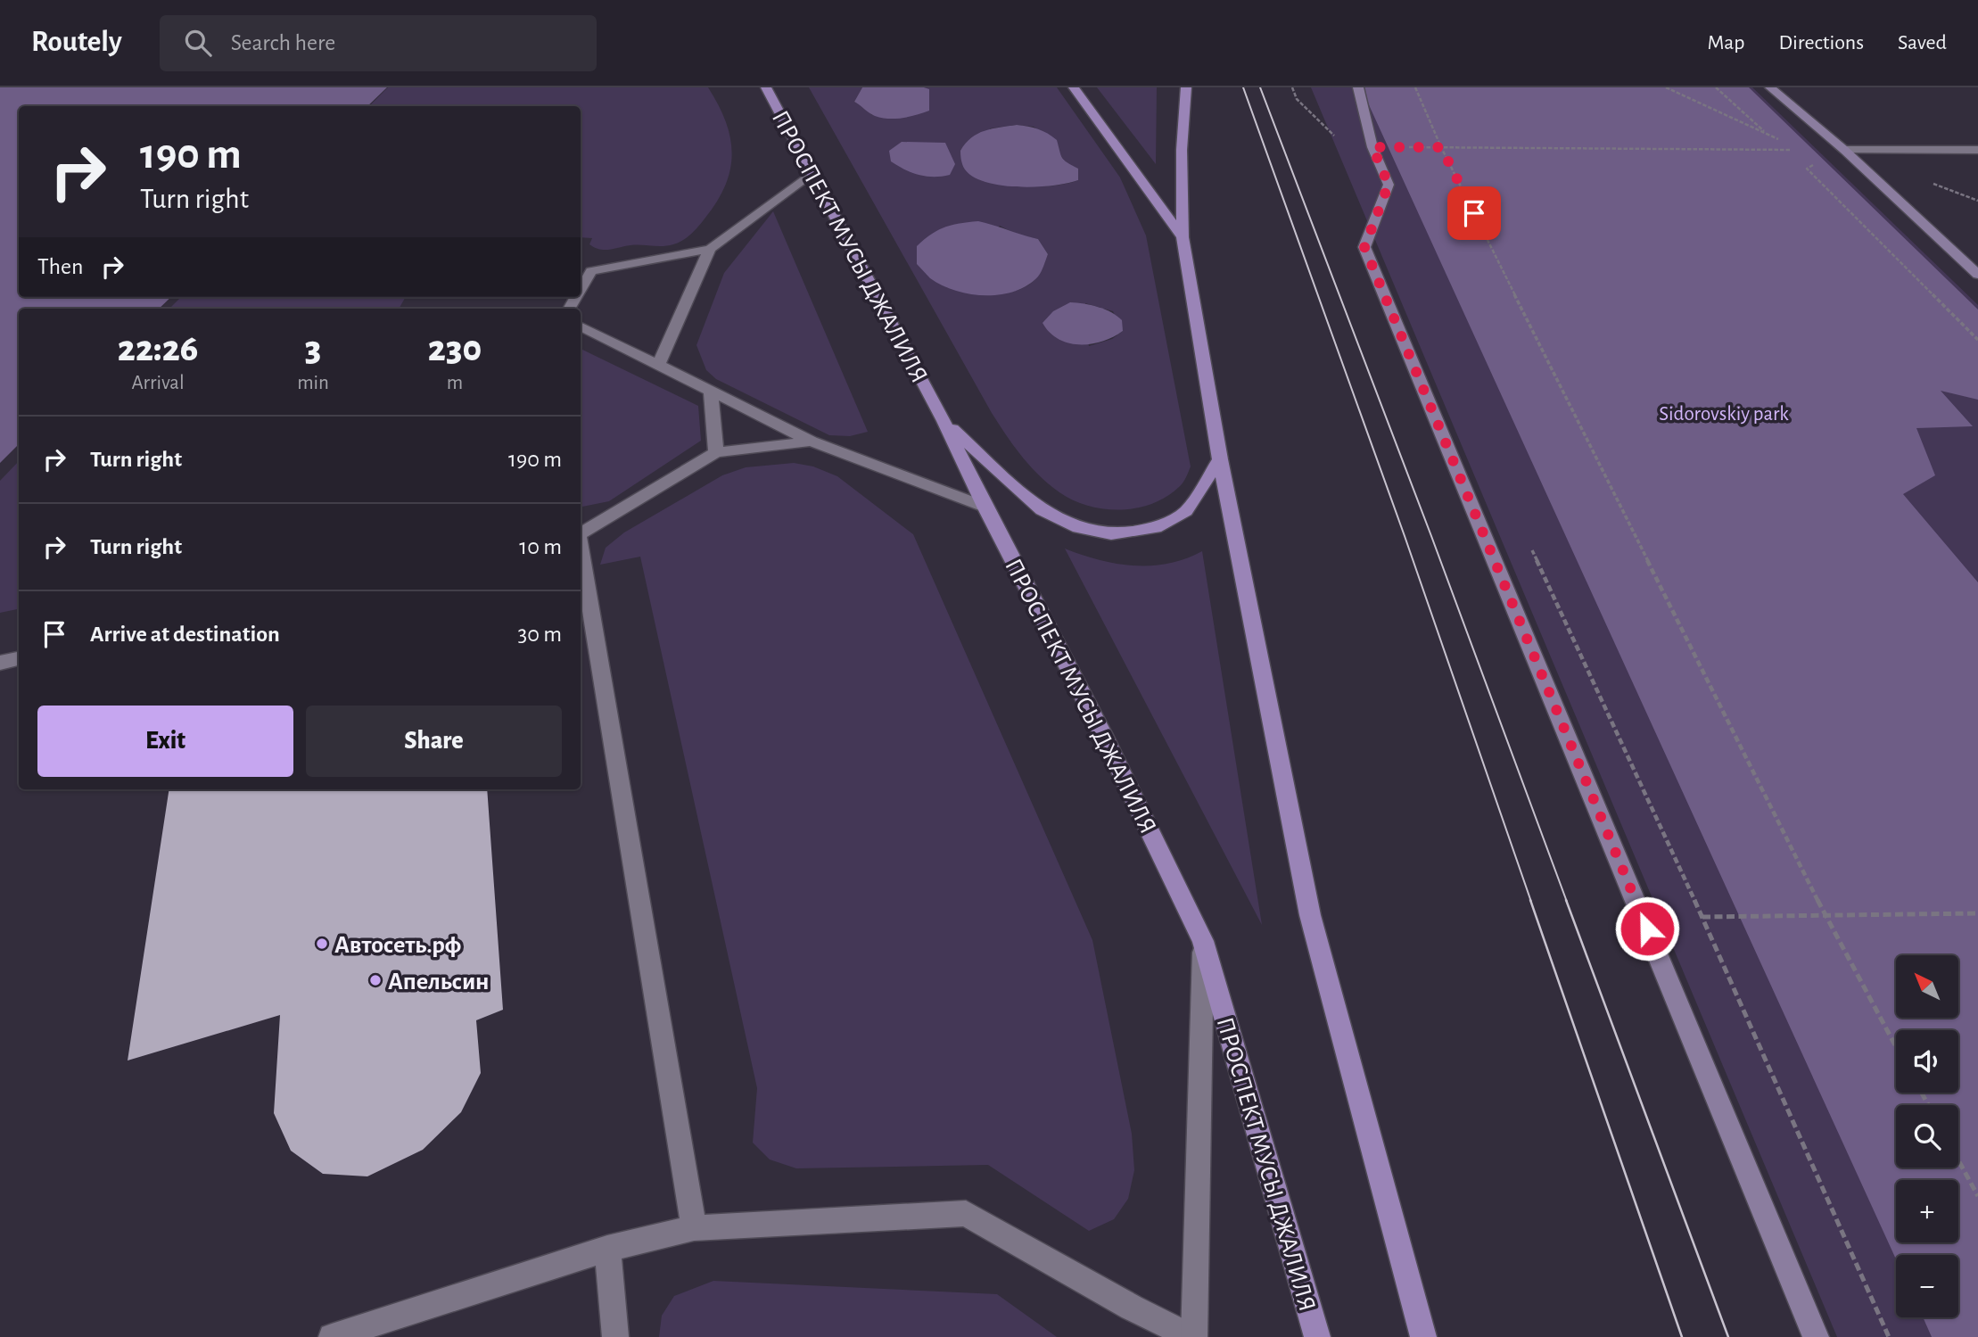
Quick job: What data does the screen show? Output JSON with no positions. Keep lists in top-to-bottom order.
{
  "streets": {
    "main road": ["ПРОСПЕКТ МУСЫ ДЖАЛИЛЯ"]
  },
  "parks": ["Sidorovskiy park"],
  "places": ["Автосеть.рф", "Апельсин"],
  "north": "top left",
  "page": {
    "header": "Routely",
    "search": "Search here",
    "nav": ["Map", "Directions", "Saved"],
    "turn": ["190 m", "Turn right"],
    "then": "Then",
    "eta": [
      "22:26",
      "Arrival",
      "3",
      "min",
      "230",
      "m"
    ],
    "list": [
      {
        "name": "Turn right",
        "value": "190 m"
      },
      {
        "name": "Turn right",
        "value": "10 m"
      },
      {
        "name": "Arrive at destination",
        "value": "30 m"
      }
    ],
    "buttons": ["Exit", "Share"],
    "map_buttons": ["+", "−"]
  }
}
